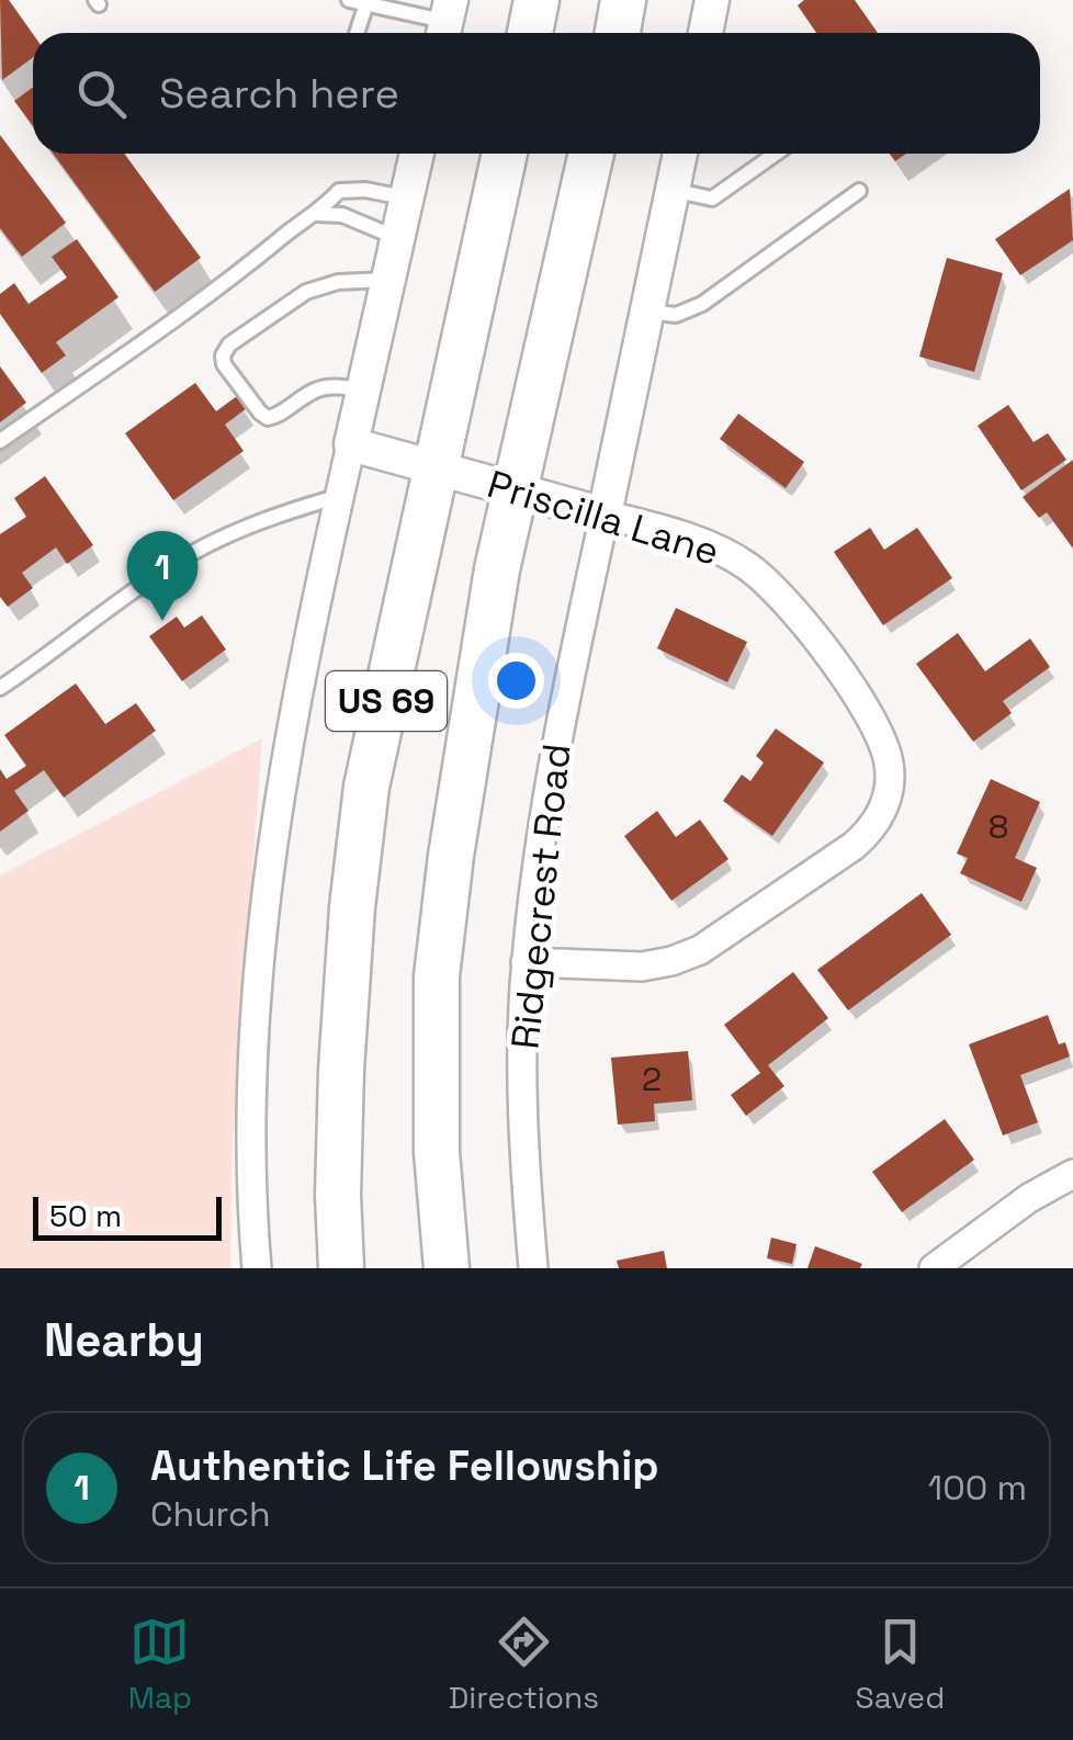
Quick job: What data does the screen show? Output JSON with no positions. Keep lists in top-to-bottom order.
{
  "streets": {
    "highway": ["US 69"],
    "street": ["Priscilla Lane", "Ridgecrest Road"]
  },
  "crossings": [
    ["Priscilla Lane", "US 69"],
    ["Priscilla Lane", "Ridgecrest Road"]
  ],
  "house_numbers": ["8", "2"],
  "scale_bar": "50 m",
  "page": {
    "search": "Search here",
    "pins": "1",
    "scale": "50 m",
    "heading": "Nearby",
    "list": [
      {
        "mark": "1",
        "name": "Authentic Life Fellowship",
        "note": "Church",
        "value": "100 m"
      }
    ],
    "nav": ["Map", "Directions", "Saved"]
  }
}
